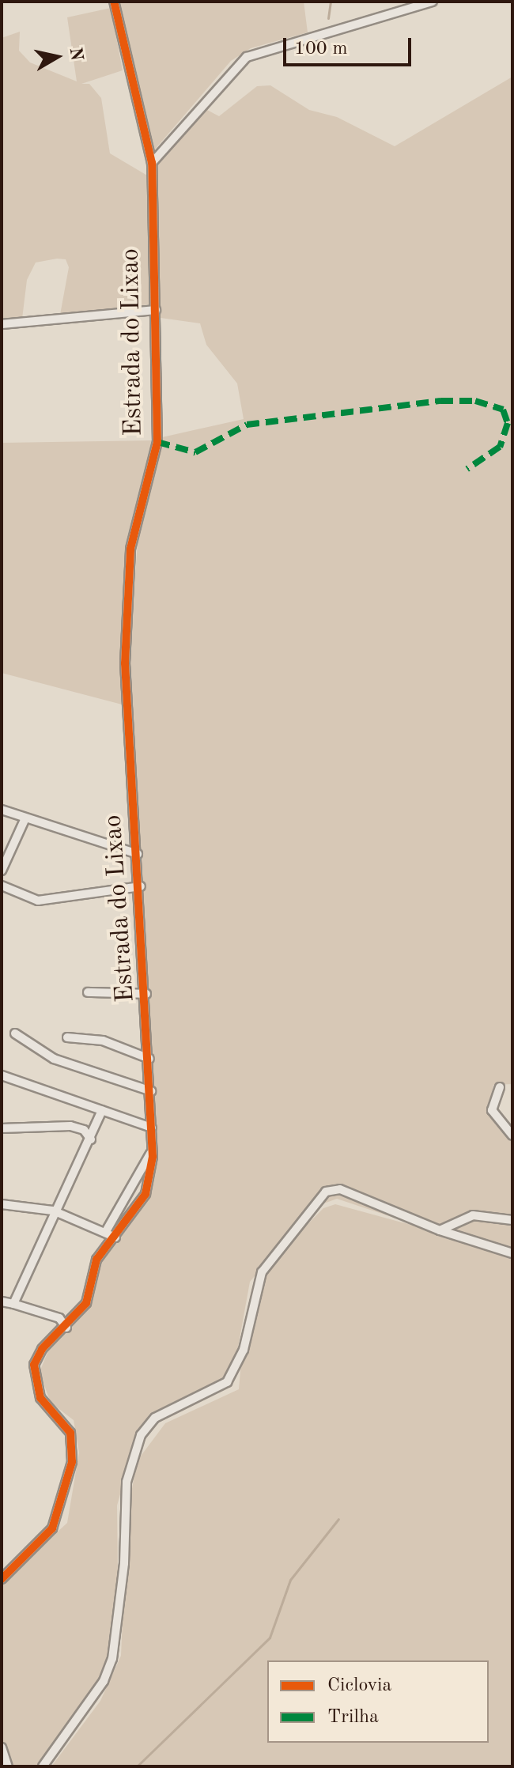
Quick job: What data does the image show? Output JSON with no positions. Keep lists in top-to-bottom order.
{
  "streets": {
    "street": ["Estrada do Lixao"]
  },
  "legend": ["Ciclovia", "Trilha"],
  "scale_bar": "100 m",
  "north": "right"
}
